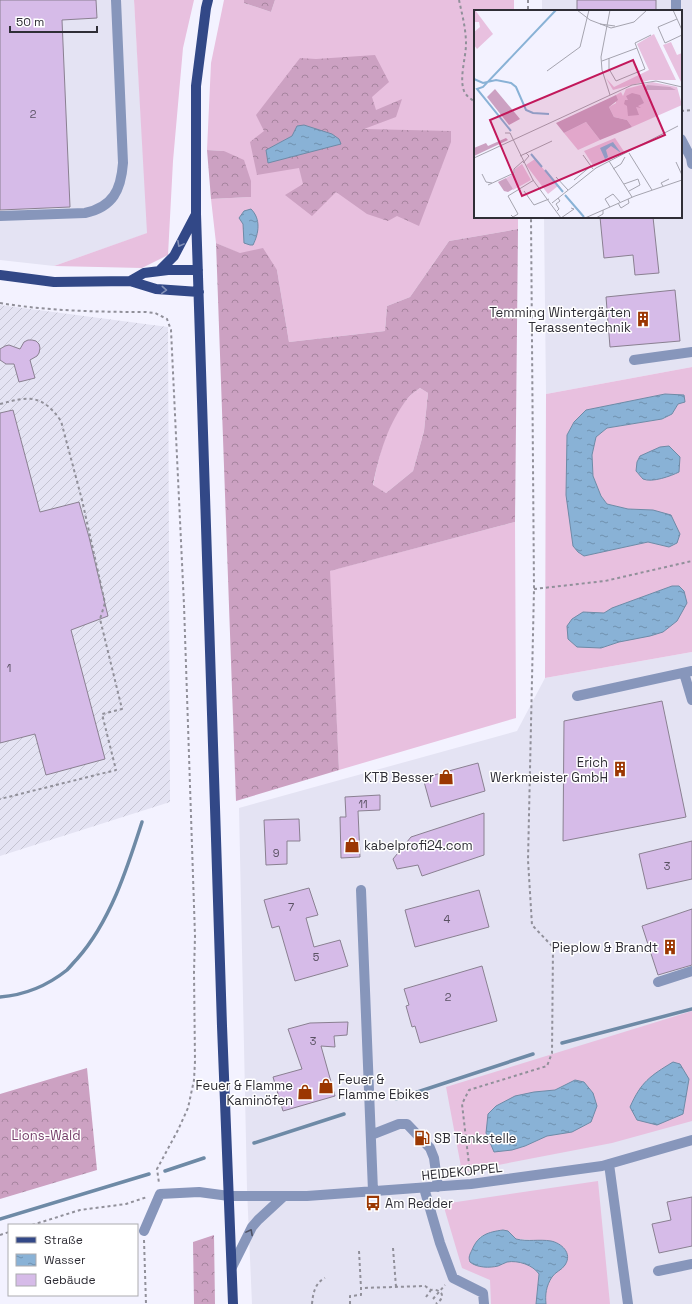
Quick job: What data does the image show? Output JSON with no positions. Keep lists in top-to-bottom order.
{
  "streets": {
    "street": ["HEIDEKOPPEL"]
  },
  "parks": ["Lions-Wald"],
  "places": {
    "building": ["Temming Wintergärten Terassentechnik", "Erich Werkmeister GmbH", "Pieplow & Brandt"],
    "shop": [
      "KTB Besser",
      "kabelprofi24.com",
      "Feuer & Flamme Ebikes",
      "Feuer & Flamme Kaminöfen"
    ],
    "fuel station": ["SB Tankstelle"],
    "bus stop": ["Am Redder"]
  },
  "house_numbers": [
    "2",
    "1",
    "11",
    "9",
    "3",
    "7",
    "4",
    "5",
    "2",
    "3"
  ],
  "legend": ["Straße", "Wasser", "Gebäude"],
  "scale_bar": "50 m"
}
